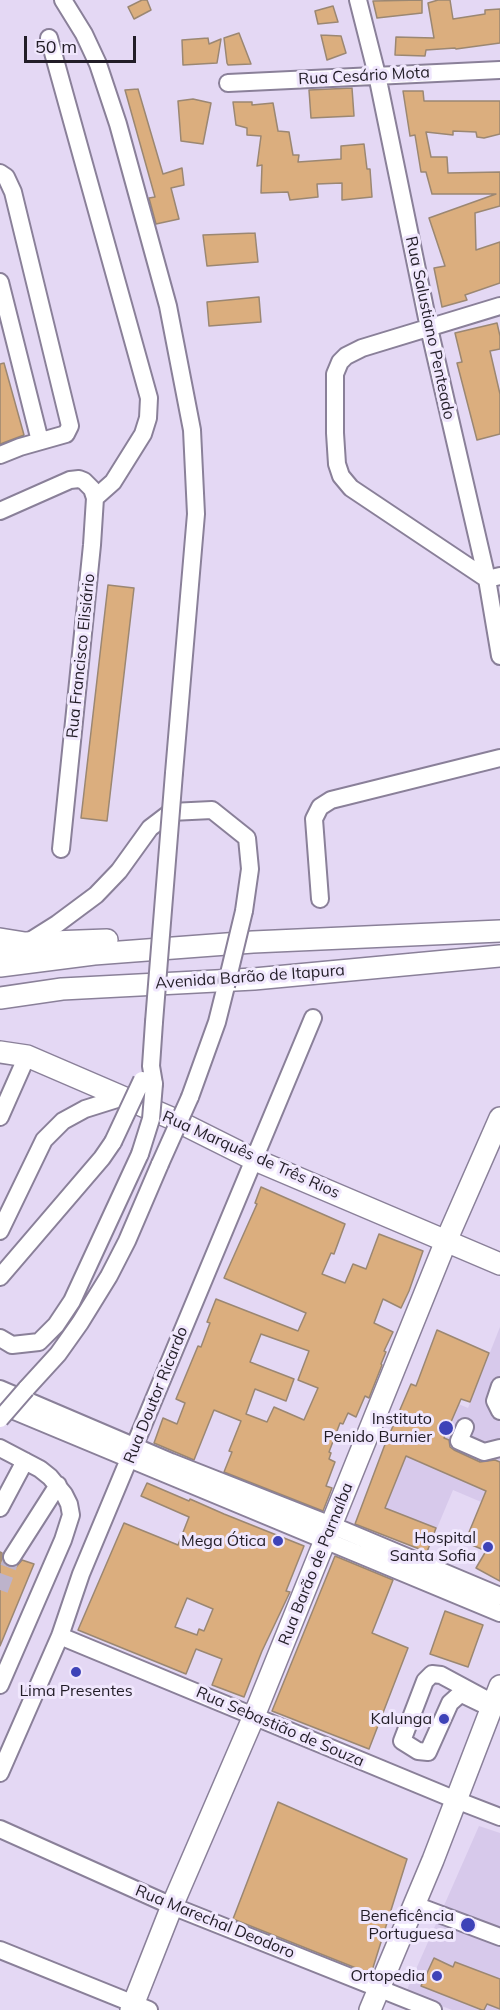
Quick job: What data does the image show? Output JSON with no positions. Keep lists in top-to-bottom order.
{
  "streets": {
    "main road": ["Avenida Barão de Itapura", "Rua Marquês de Três Rios", "Rua Barão de Parnaíba"],
    "street": [
      "Rua Cesário Mota",
      "Rua Salustiano Penteado",
      "Rua Francisco Elisiário",
      "Rua Doutor Ricardo",
      "Rua Sebastião de Souza",
      "Rua Marechal Deodoro"
    ]
  },
  "crossings": [
    ["Rua Cesário Mota", "Rua Salustiano Penteado"],
    ["Rua Marquês de Três Rios", "Rua Doutor Ricardo"],
    ["Rua Marquês de Três Rios", "Rua Barão de Parnaíba"],
    ["Rua Doutor Ricardo", "Rua Sebastião de Souza"],
    ["Rua Barão de Parnaíba", "Rua Sebastião de Souza"],
    ["Rua Barão de Parnaíba", "Rua Marechal Deodoro"]
  ],
  "places": [
    "Instituto Penido Burnier",
    "Mega Ótica",
    "Hospital Santa Sofia",
    "Lima Presentes",
    "Kalunga",
    "Beneficência Portuguesa",
    "Ortopedia"
  ],
  "scale_bar": "50 m"
}
